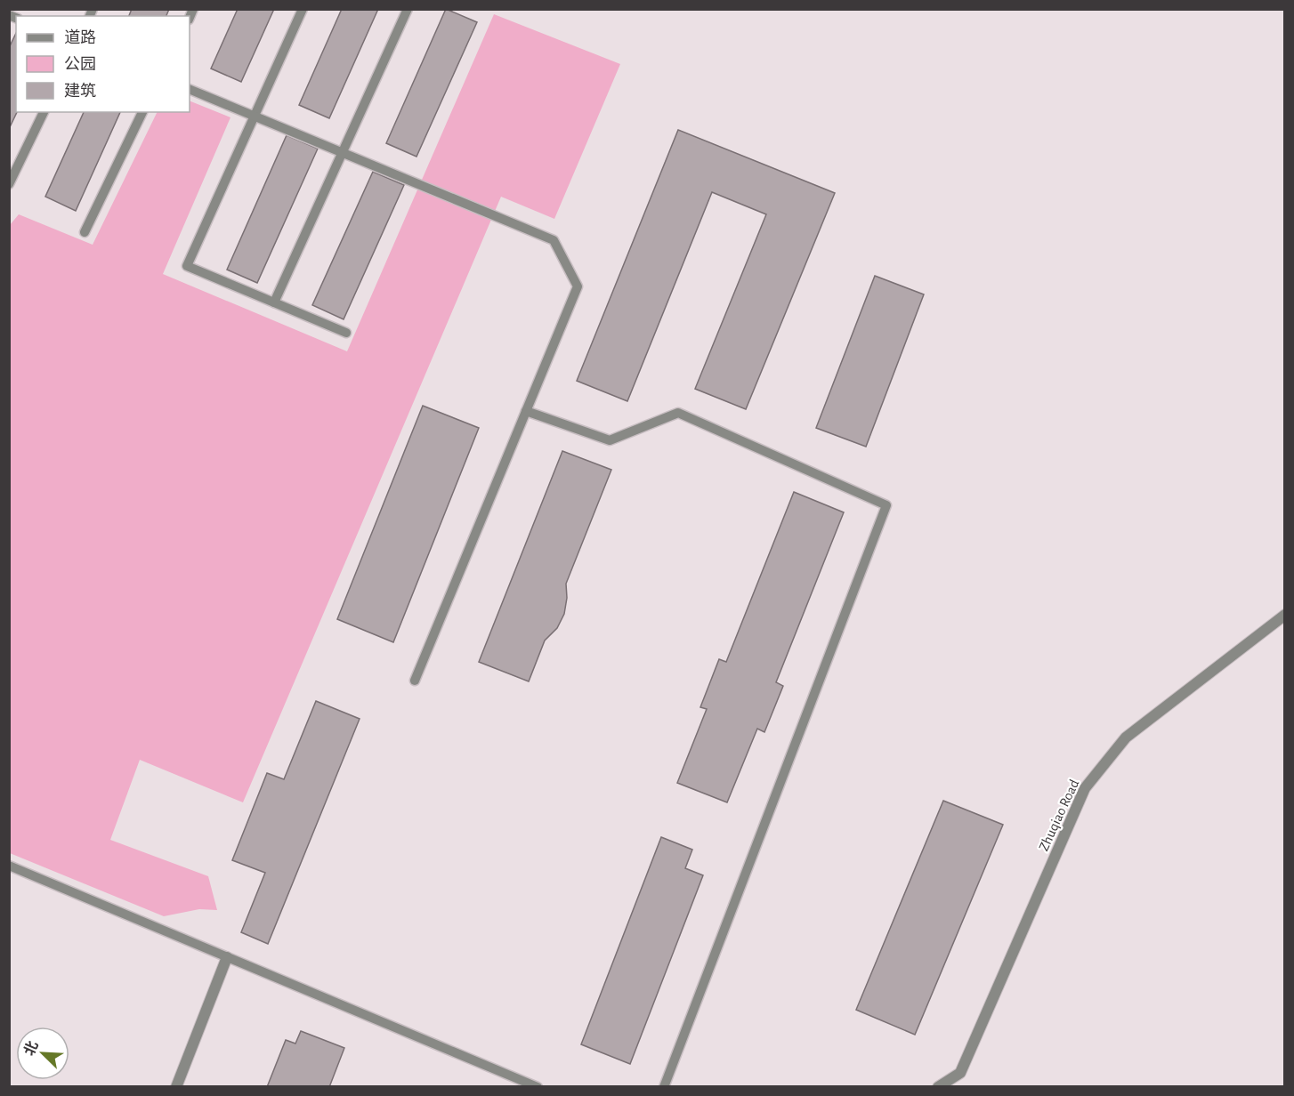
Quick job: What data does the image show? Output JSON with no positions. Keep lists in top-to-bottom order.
{
  "streets": {
    "street": ["Zhuqiao Road"]
  },
  "legend": ["道路", "公园", "建筑"],
  "north": "top left"
}
